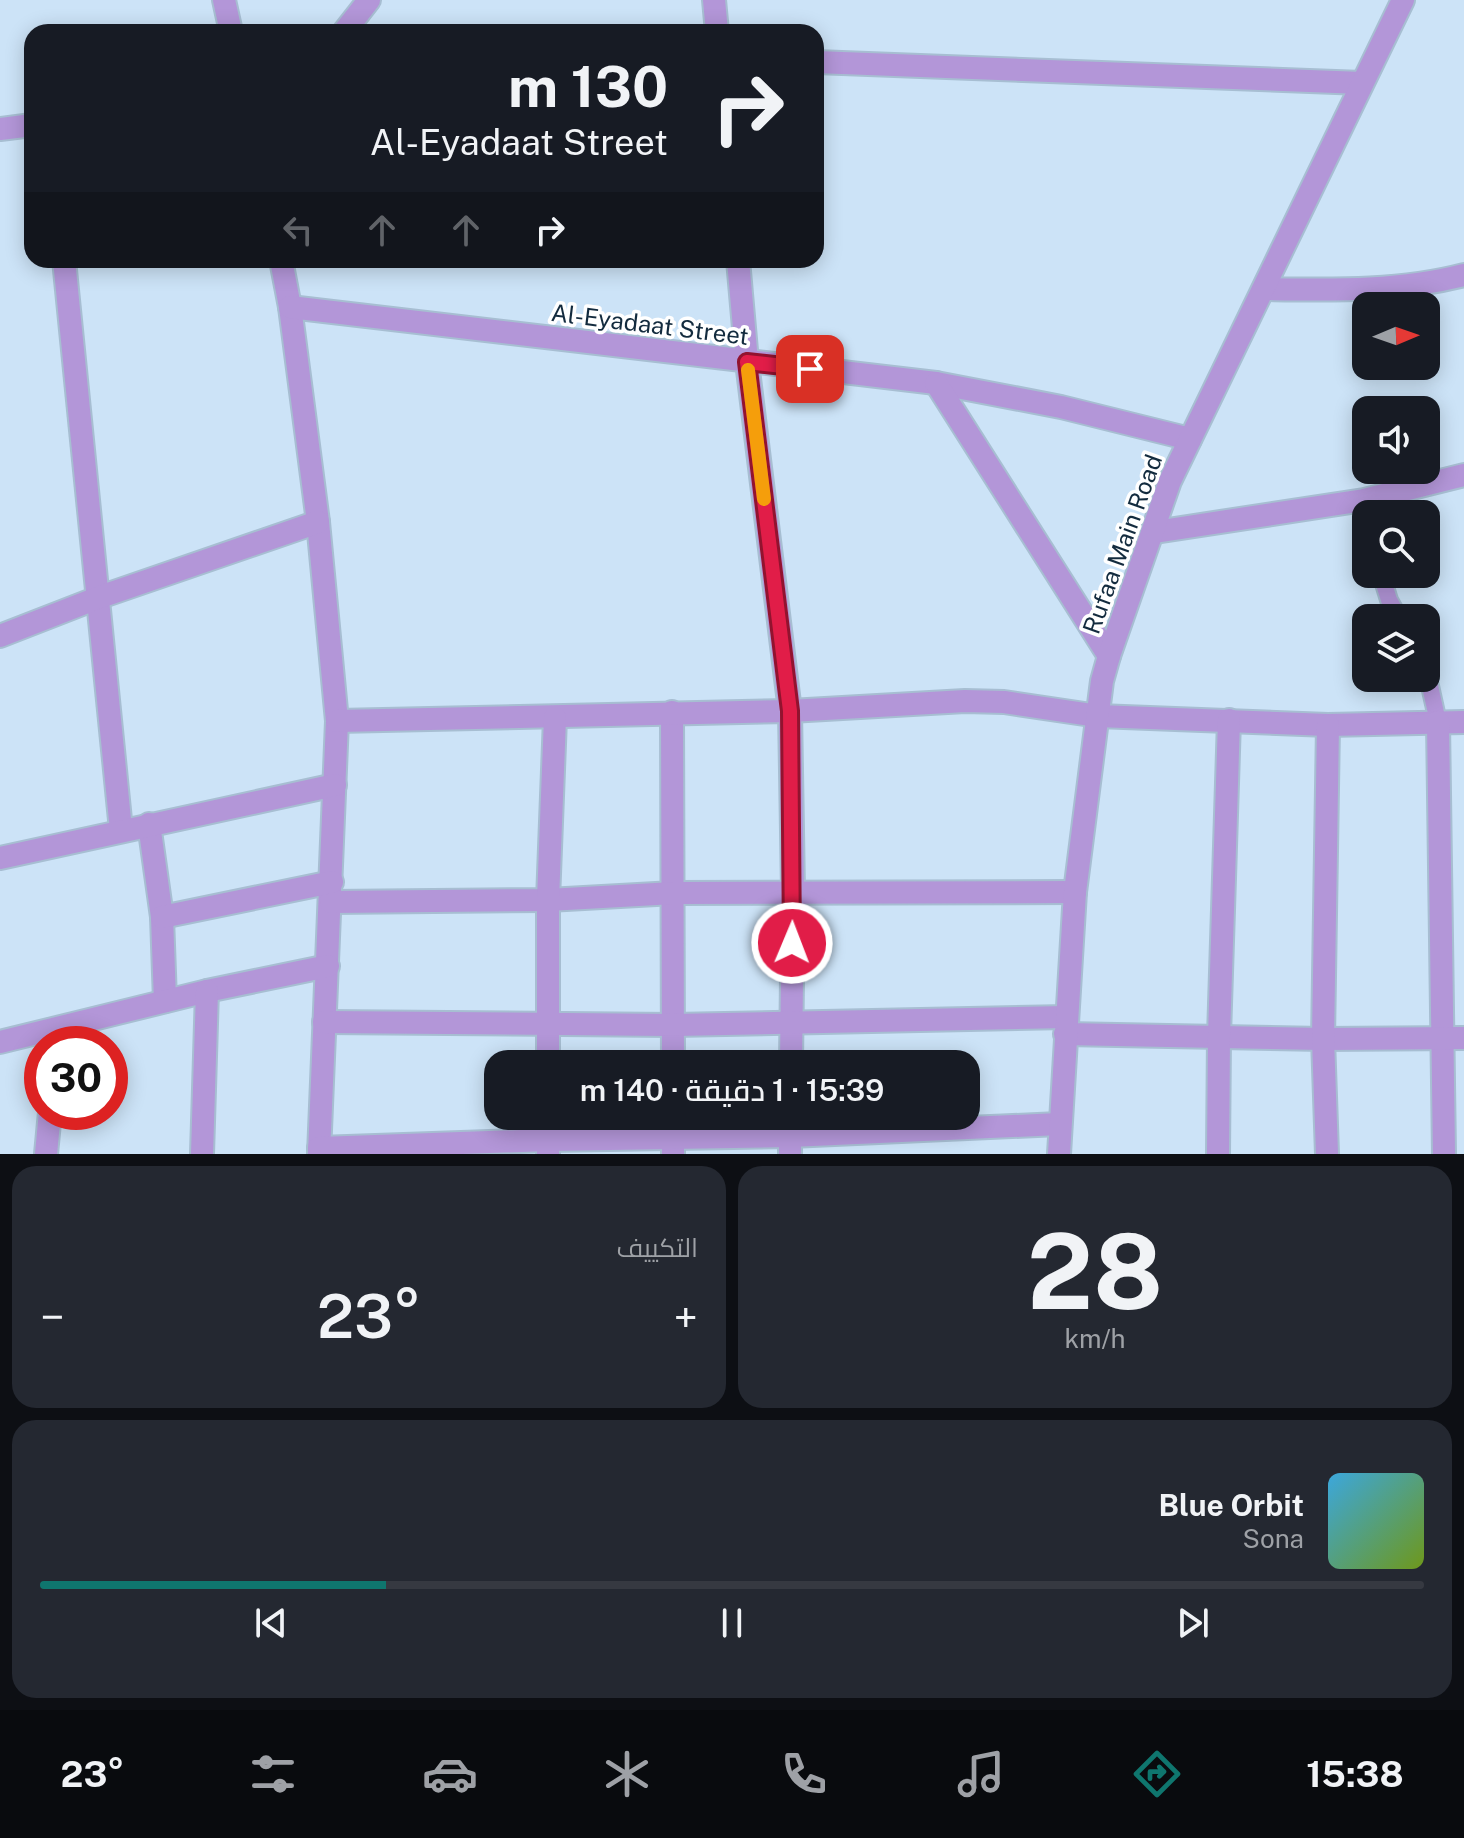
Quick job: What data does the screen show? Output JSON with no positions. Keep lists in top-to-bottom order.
{
  "streets": {
    "street": ["Al-Eyadaat Street", "Rufaa Main Road"]
  },
  "crossings": [
    ["Al-Eyadaat Street", "Rufaa Main Road"]
  ],
  "north": "right",
  "page": {
    "turn": ["130 m", "Al-Eyadaat Street"],
    "limit": "30",
    "trip": "15:39 · 1 دقيقة · 140 m",
    "tile": [
      ["28", "km/h"],
      "التكييف"
    ],
    "heat": ["−", "23°", "+"],
    "song": ["Blue Orbit", "Sona"],
    "tabs": ["15:38", "23°"]
  }
}
